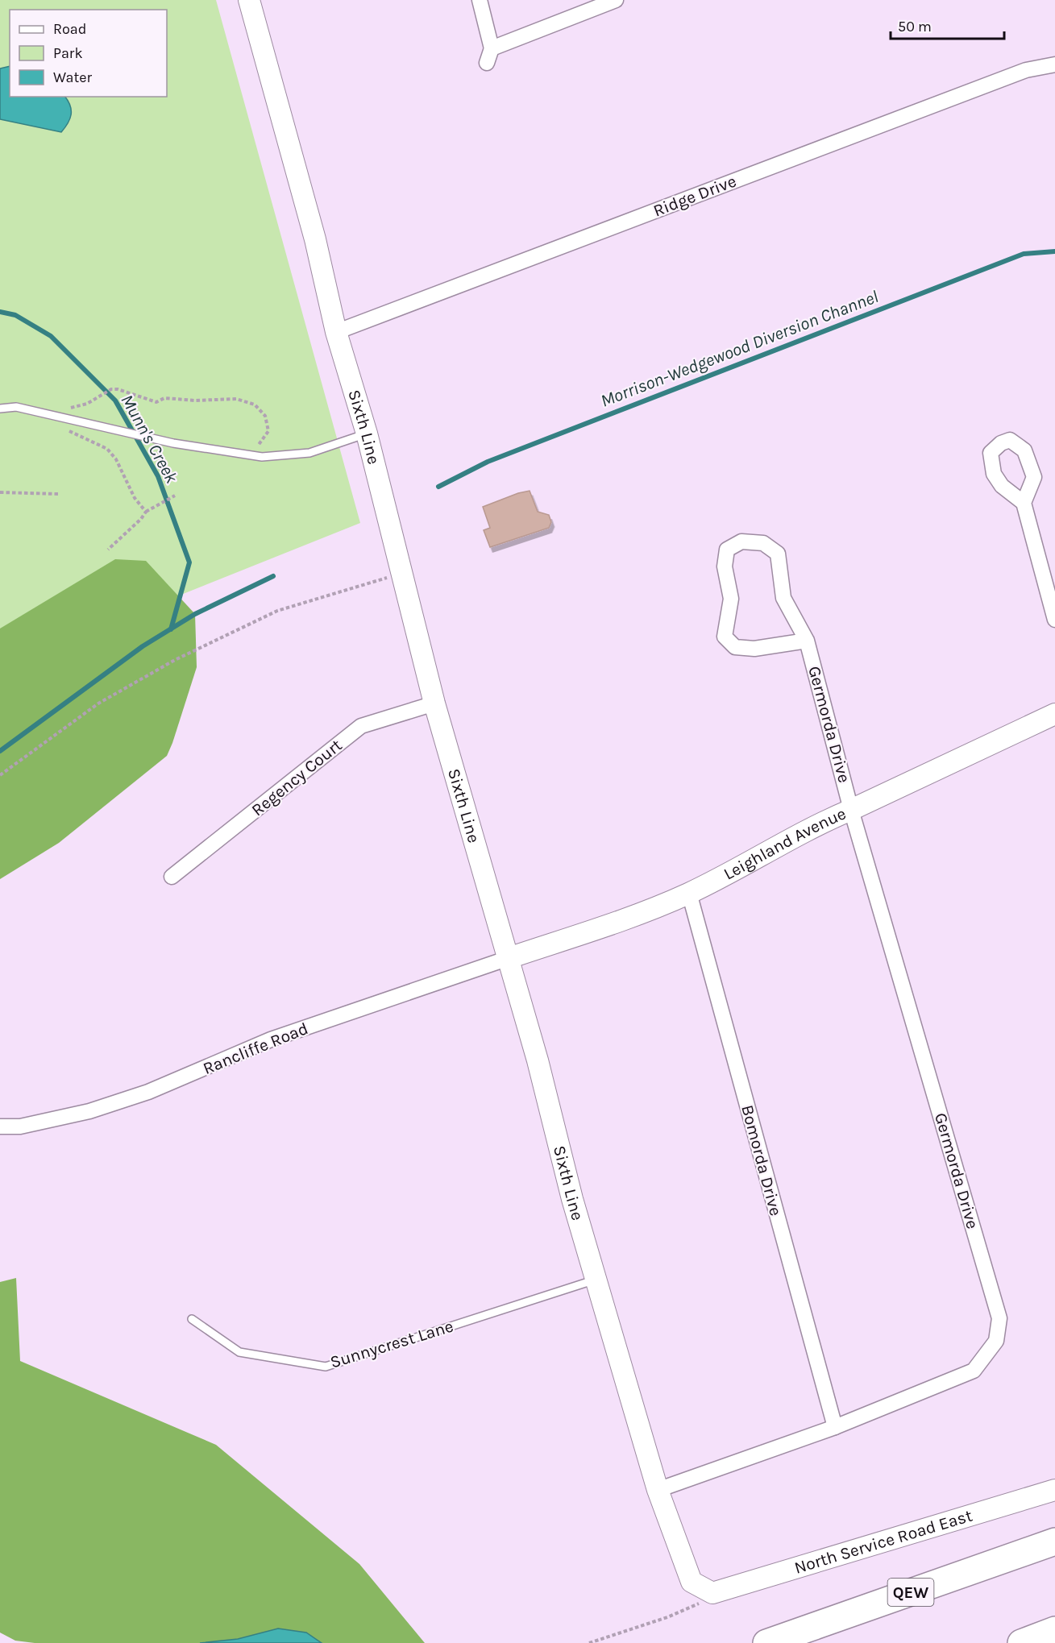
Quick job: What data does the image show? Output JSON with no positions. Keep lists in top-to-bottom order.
{
  "streets": {
    "highway": ["QEW"],
    "street": [
      "Ridge Drive",
      "Sixth Line",
      "Germorda Drive",
      "Regency Court",
      "Leighland Avenue",
      "Rancliffe Road",
      "Bomorda Drive",
      "North Service Road East"
    ],
    "lane": ["Sunnycrest Lane"]
  },
  "crossings": [
    ["Ridge Drive", "Sixth Line"],
    ["Sixth Line", "Germorda Drive"],
    ["Sixth Line", "Regency Court"],
    ["Sixth Line", "Leighland Avenue"],
    ["Sixth Line", "Rancliffe Road"],
    ["Sixth Line", "Sunnycrest Lane"],
    ["Sixth Line", "North Service Road East"],
    ["Germorda Drive", "Leighland Avenue"],
    ["Germorda Drive", "Bomorda Drive"],
    ["Leighland Avenue", "Rancliffe Road"],
    ["Leighland Avenue", "Bomorda Drive"]
  ],
  "water": ["Morrison-Wedgewood Diversion Channel", "Munn's Creek"],
  "legend": ["Road", "Park", "Water"],
  "scale_bar": "50 m"
}
